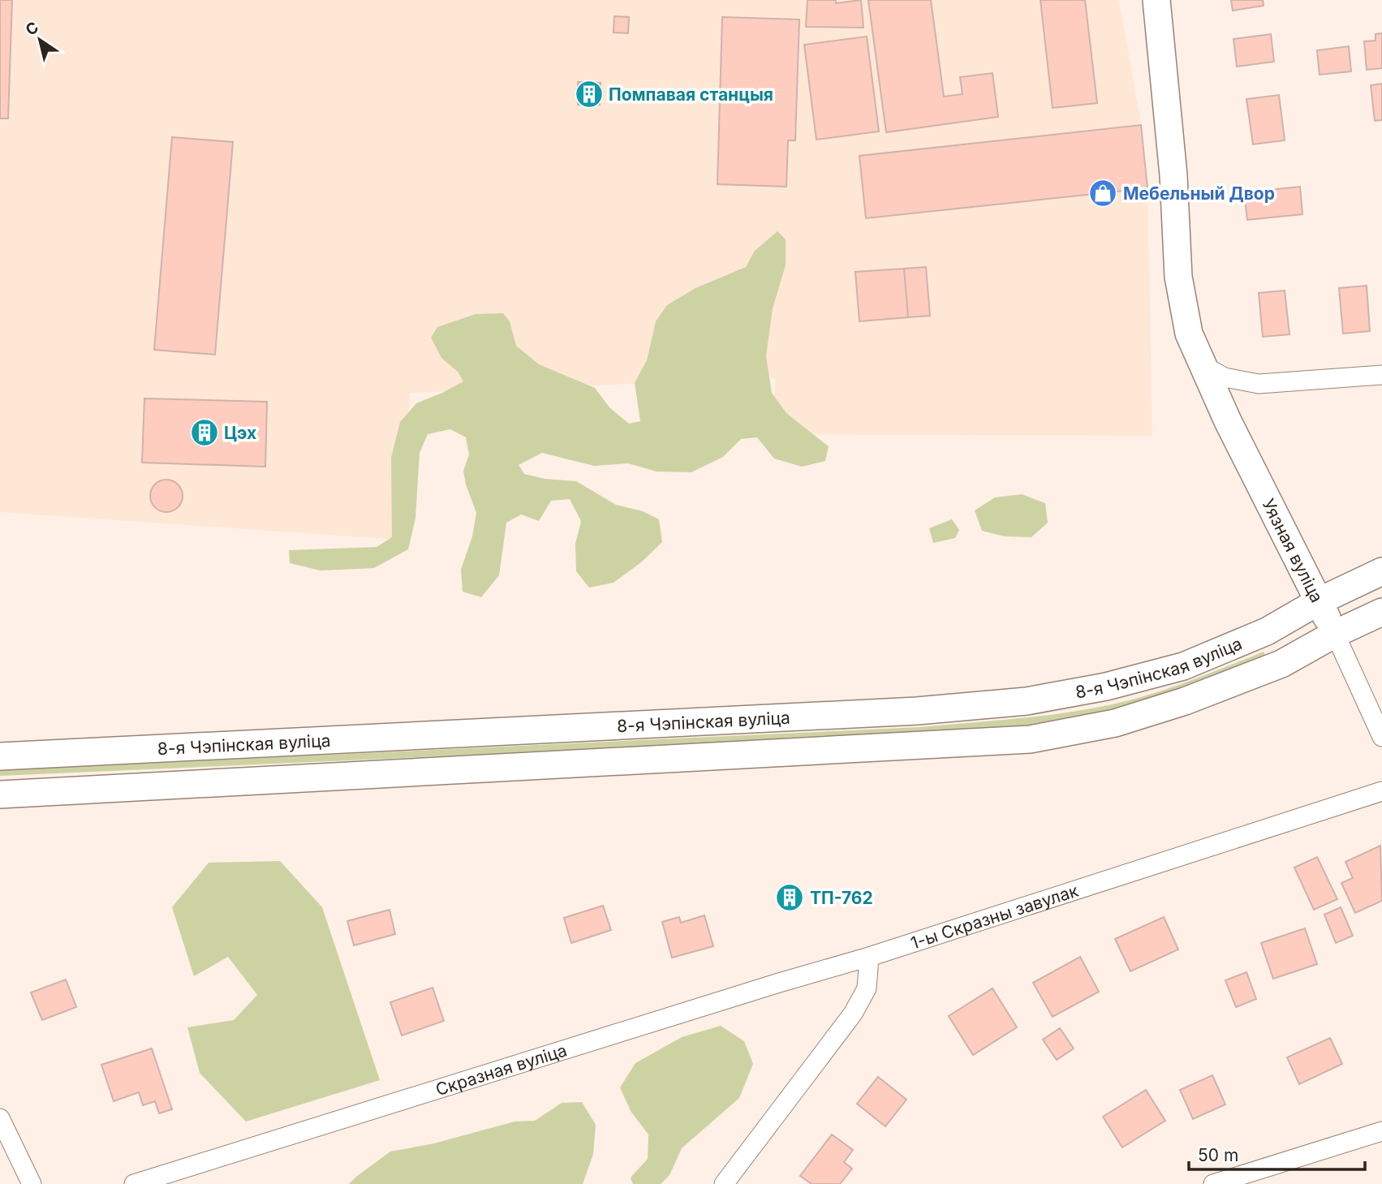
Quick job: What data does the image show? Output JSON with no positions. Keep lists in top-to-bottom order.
{
  "streets": {
    "main road": ["Уязная вуліца", "8-я Чэпінская вуліца"],
    "street": ["1-ы Скразны завулак", "Скразная вуліца"]
  },
  "crossings": [
    ["Уязная вуліца", "8-я Чэпінская вуліца"],
    ["1-ы Скразны завулак", "Скразная вуліца"]
  ],
  "places": {
    "building": ["Помпавая станцыя", "Цэх", "ТП-762"],
    "shop": ["Мебельный Двор"]
  },
  "scale_bar": "50 m",
  "north": "top left"
}
